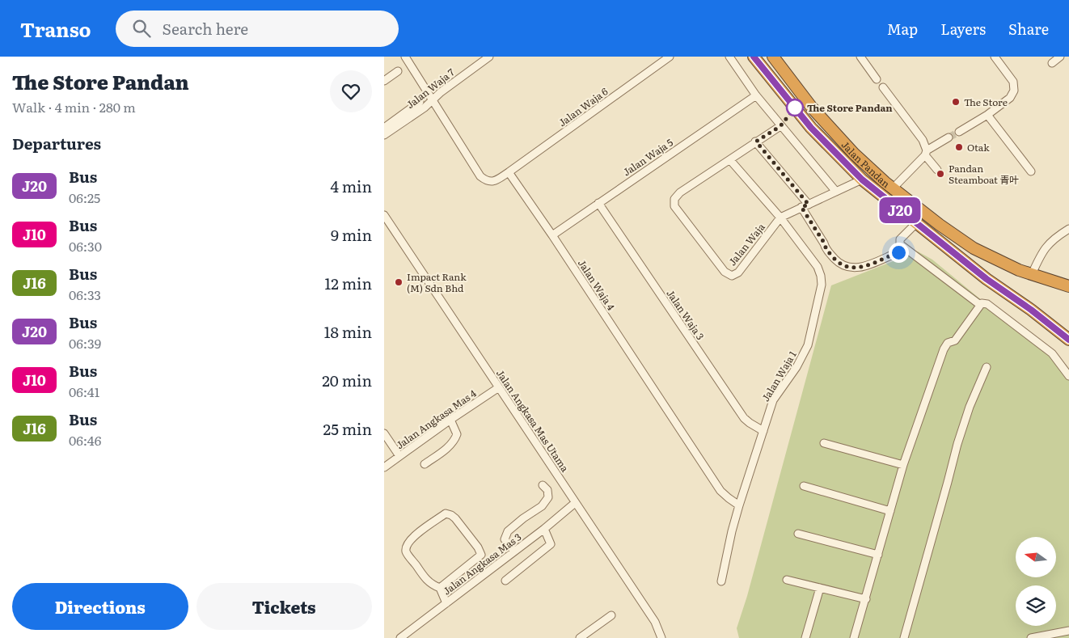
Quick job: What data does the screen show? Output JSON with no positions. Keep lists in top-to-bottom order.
{
  "streets": {
    "highway": ["Jalan Pandan"],
    "street": [
      "Jalan Waja 7",
      "Jalan Waja 6",
      "Jalan Waja 5",
      "Jalan Waja",
      "Jalan Waja 4",
      "Jalan Waja 3",
      "Jalan Waja 1",
      "Jalan Angkasa Mas 4",
      "Jalan Angkasa Mas Utama",
      "Jalan Angkasa Mas 3"
    ]
  },
  "crossings": [
    ["Jalan Waja 6", "Jalan Waja 4"],
    ["Jalan Waja 5", "Jalan Waja 4"],
    ["Jalan Waja 5", "Jalan Waja 3"],
    ["Jalan Pandan", "Jalan Waja"],
    ["Jalan Waja", "Jalan Waja 1"],
    ["Jalan Waja 4", "Jalan Waja 1"],
    ["Jalan Waja 3", "Jalan Waja 1"],
    ["Jalan Angkasa Mas 4", "Jalan Angkasa Mas Utama"],
    ["Jalan Angkasa Mas Utama", "Jalan Angkasa Mas 3"]
  ],
  "places": [
    "The Store",
    "The Store Pandan",
    "Otak",
    "Pandan Steamboat 青叶",
    "Impact Rank (M) Sdn Bhd"
  ],
  "lines": ["bus line J20"],
  "north": "left",
  "page": {
    "header": "Transo",
    "search": "Search here",
    "nav": ["Map", "Layers", "Share"],
    "heading": [
      ["The Store Pandan", "Walk · 4 min · 280 m"],
      "Departures"
    ],
    "on_map": "J20",
    "list": [
      {
        "mark": "J20",
        "name": "Bus",
        "note": "06:25",
        "value": "4 min"
      },
      {
        "mark": "J10",
        "name": "Bus",
        "note": "06:30",
        "value": "9 min"
      },
      {
        "mark": "J16",
        "name": "Bus",
        "note": "06:33",
        "value": "12 min"
      },
      {
        "mark": "J20",
        "name": "Bus",
        "note": "06:39",
        "value": "18 min"
      },
      {
        "mark": "J10",
        "name": "Bus",
        "note": "06:41",
        "value": "20 min"
      },
      {
        "mark": "J16",
        "name": "Bus",
        "note": "06:46",
        "value": "25 min"
      }
    ],
    "buttons": ["Directions", "Tickets"]
  }
}
